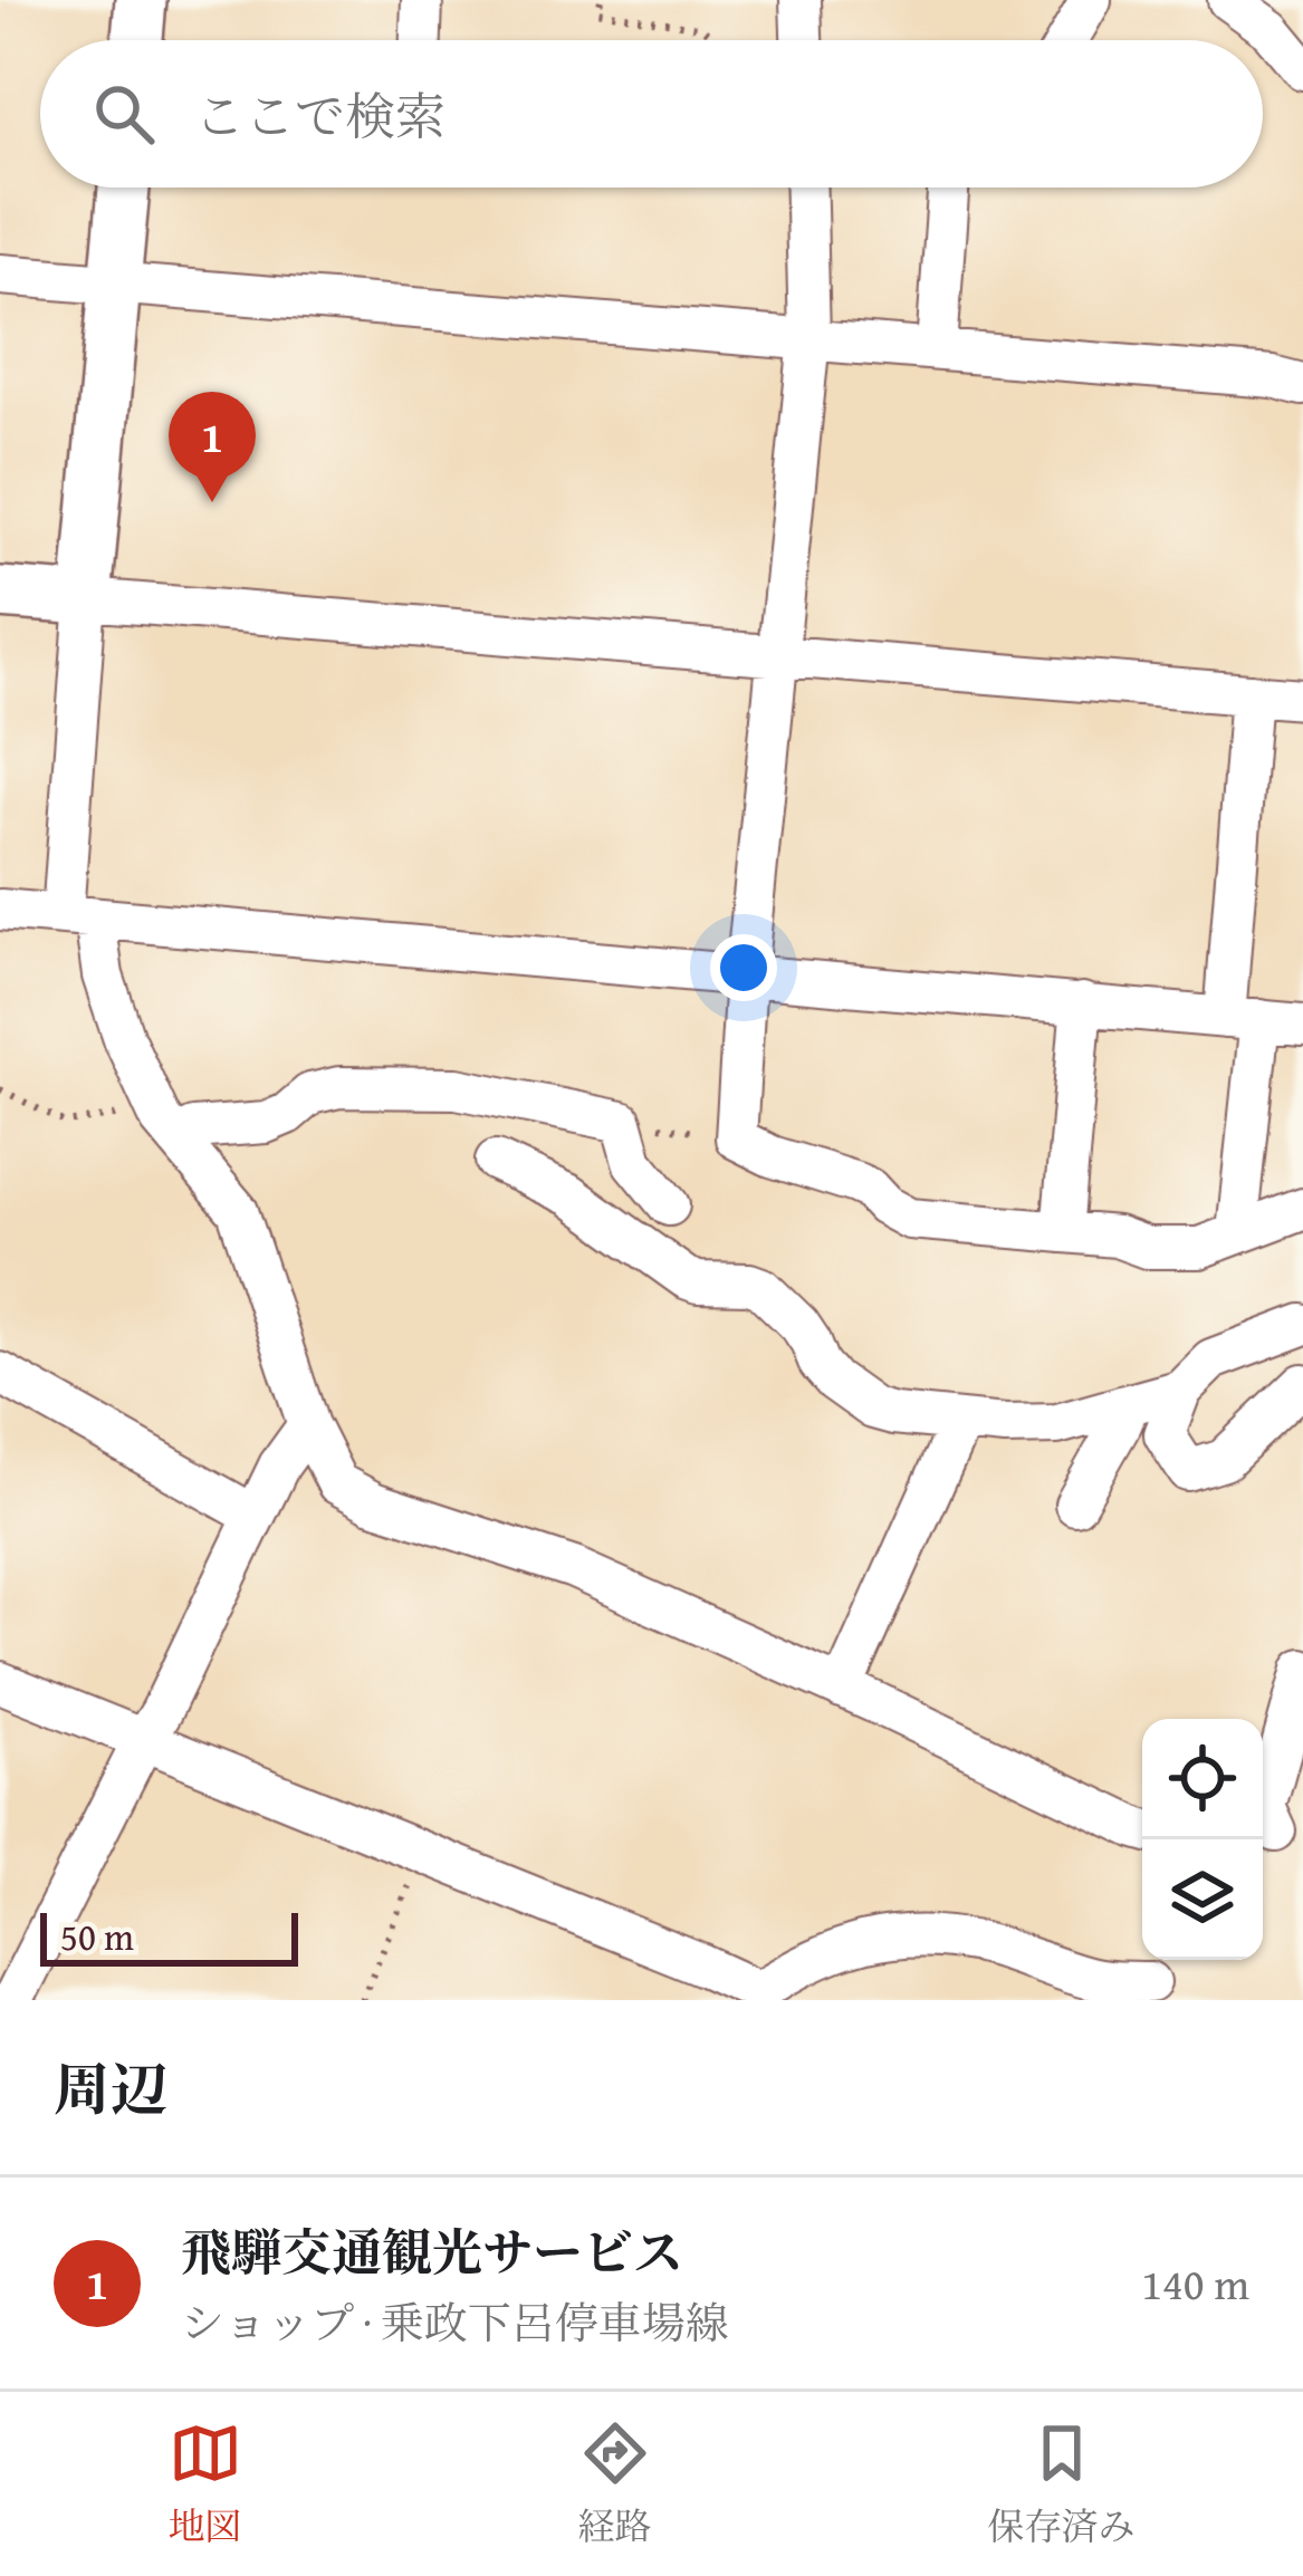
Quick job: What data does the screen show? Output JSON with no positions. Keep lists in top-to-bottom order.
{
  "scale_bar": "50 m",
  "page": {
    "search": "ここで検索",
    "pins": "1",
    "scale": "50 m",
    "heading": "周辺",
    "list": [
      {
        "mark": "1",
        "name": "飛騨交通観光サービス",
        "note": "ショップ · 乗政下呂停車場線",
        "value": "140 m"
      }
    ],
    "nav": ["地図", "経路", "保存済み"]
  }
}
